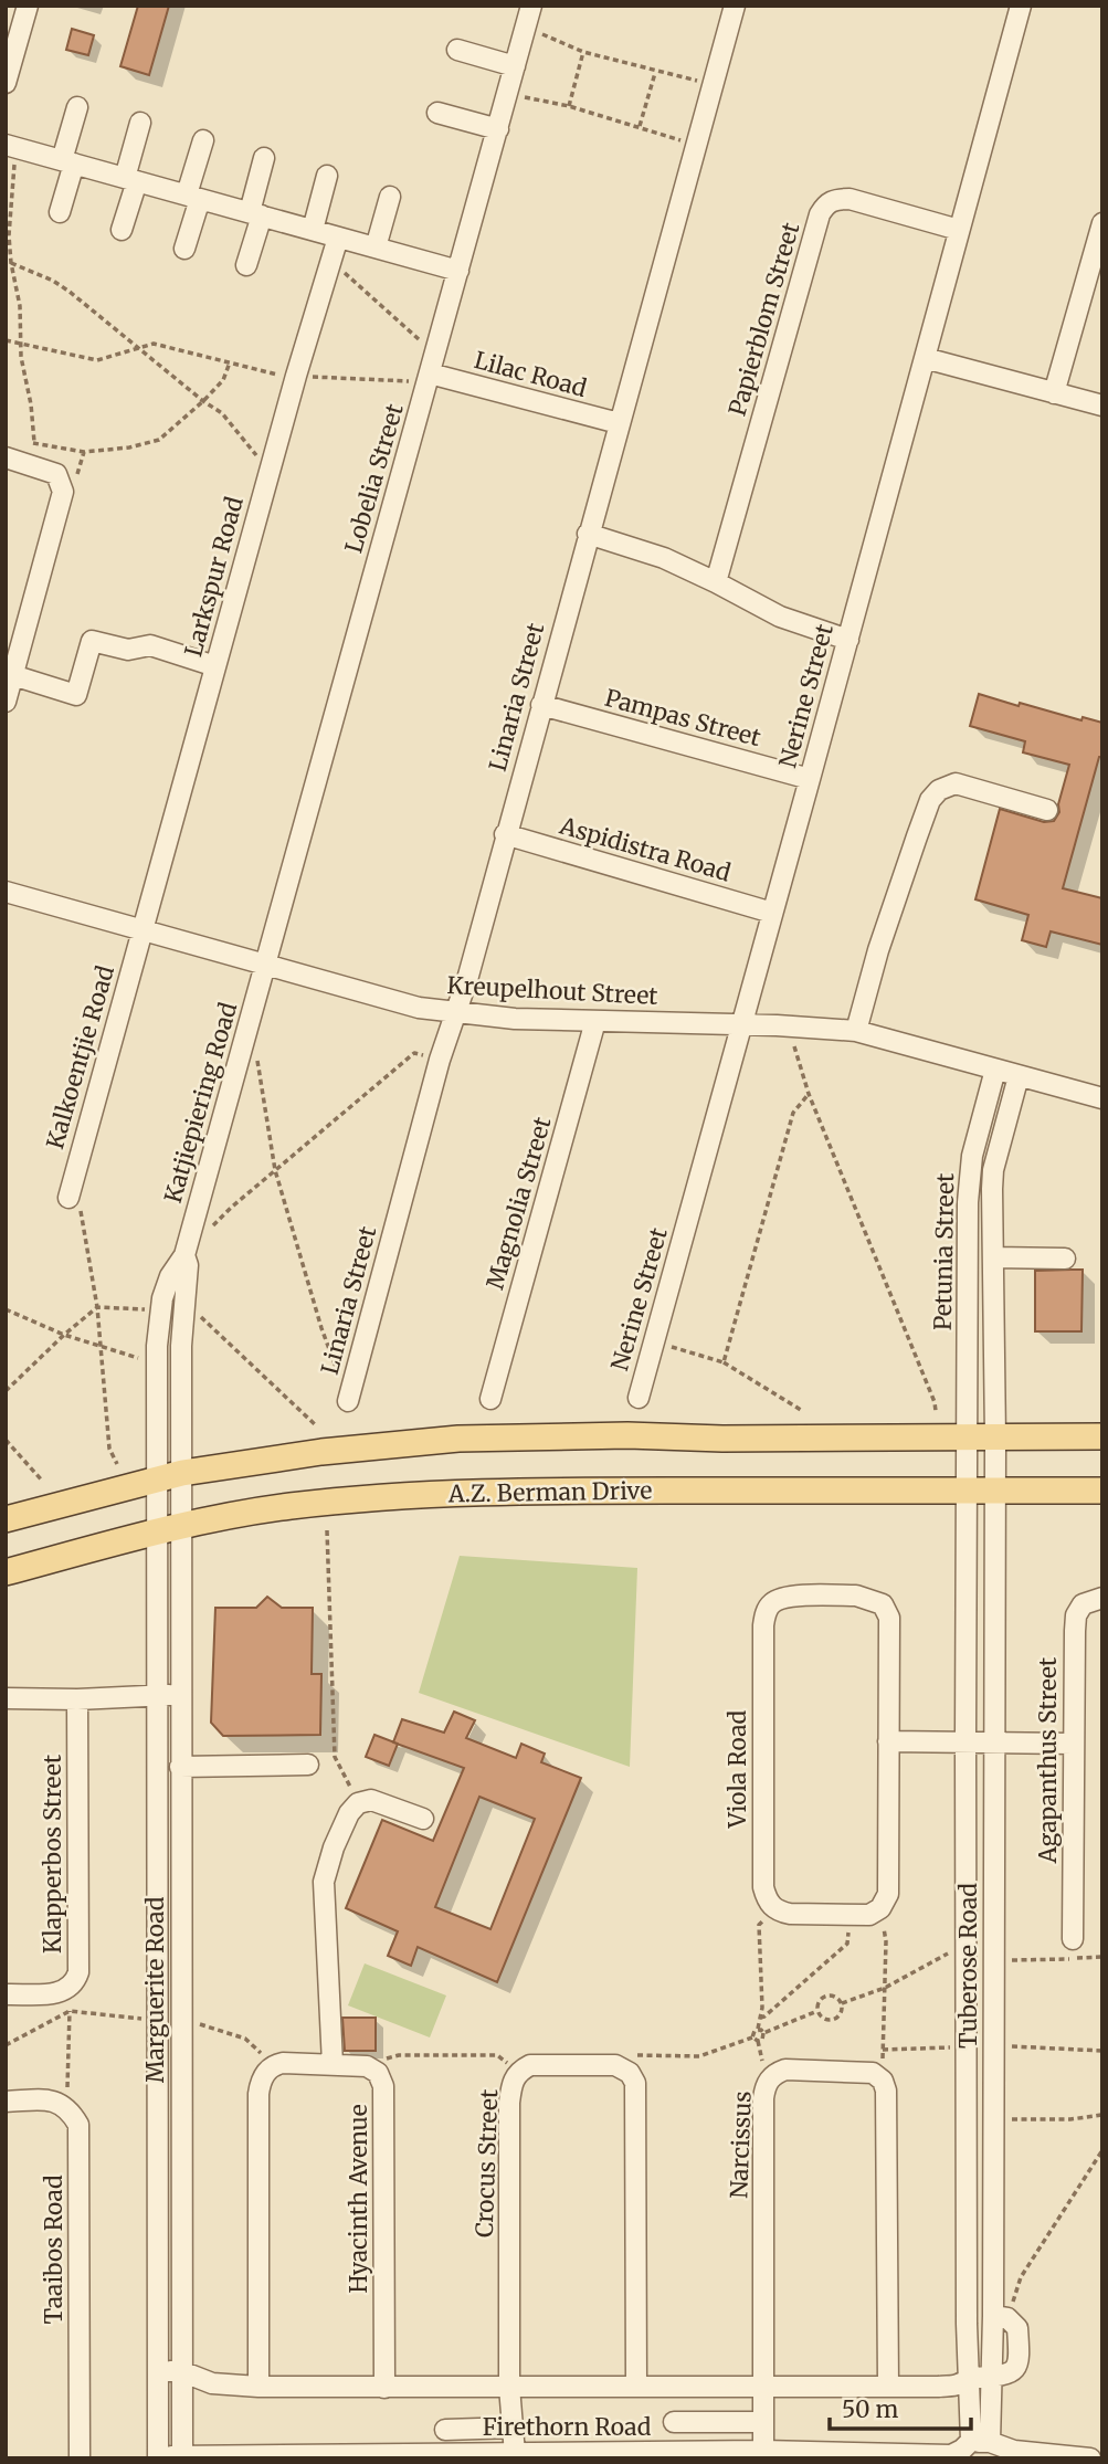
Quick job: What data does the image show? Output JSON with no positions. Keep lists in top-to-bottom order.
{
  "streets": {
    "main road": ["A.Z. Berman Drive"],
    "street": [
      "Papierblom Street",
      "Lilac Road",
      "Lobelia Street",
      "Larkspur Road",
      "Nerine Street",
      "Linaria Street",
      "Pampas Street",
      "Aspidistra Road",
      "Kreupelhout Street",
      "Kalkoentjie Road",
      "Katjiepiering Road",
      "Magnolia Street",
      "Petunia Street",
      "Agapanthus Street",
      "Viola Road",
      "Klapperbos Street",
      "Tuberose Road",
      "Marguerite Road",
      "Narcissus",
      "Crocus Street",
      "Hyacinth Avenue",
      "Taaibos Road",
      "Firethorn Road"
    ]
  },
  "crossings": [
    ["Papierblom Street", "Nerine Street"],
    ["Lilac Road", "Lobelia Street"],
    ["Lilac Road", "Linaria Street"],
    ["Lobelia Street", "Kreupelhout Street"],
    ["Lobelia Street", "Katjiepiering Road"],
    ["Larkspur Road", "Kreupelhout Street"],
    ["Larkspur Road", "Kalkoentjie Road"],
    ["Nerine Street", "Pampas Street"],
    ["Nerine Street", "Aspidistra Road"],
    ["Nerine Street", "Kreupelhout Street"],
    ["Linaria Street", "Pampas Street"],
    ["Linaria Street", "Aspidistra Road"],
    ["Linaria Street", "Kreupelhout Street"],
    ["Kreupelhout Street", "Kalkoentjie Road"],
    ["Kreupelhout Street", "Katjiepiering Road"],
    ["Kreupelhout Street", "Magnolia Street"],
    ["Kreupelhout Street", "Petunia Street"],
    ["Katjiepiering Road", "Marguerite Road"],
    ["Petunia Street", "A.Z. Berman Drive"],
    ["Petunia Street", "Tuberose Road"],
    ["A.Z. Berman Drive", "Tuberose Road"],
    ["A.Z. Berman Drive", "Marguerite Road"],
    ["Tuberose Road", "Firethorn Road"],
    ["Marguerite Road", "Firethorn Road"],
    ["Narcissus", "Firethorn Road"],
    ["Crocus Street", "Firethorn Road"],
    ["Hyacinth Avenue", "Firethorn Road"]
  ],
  "scale_bar": "50 m"
}
